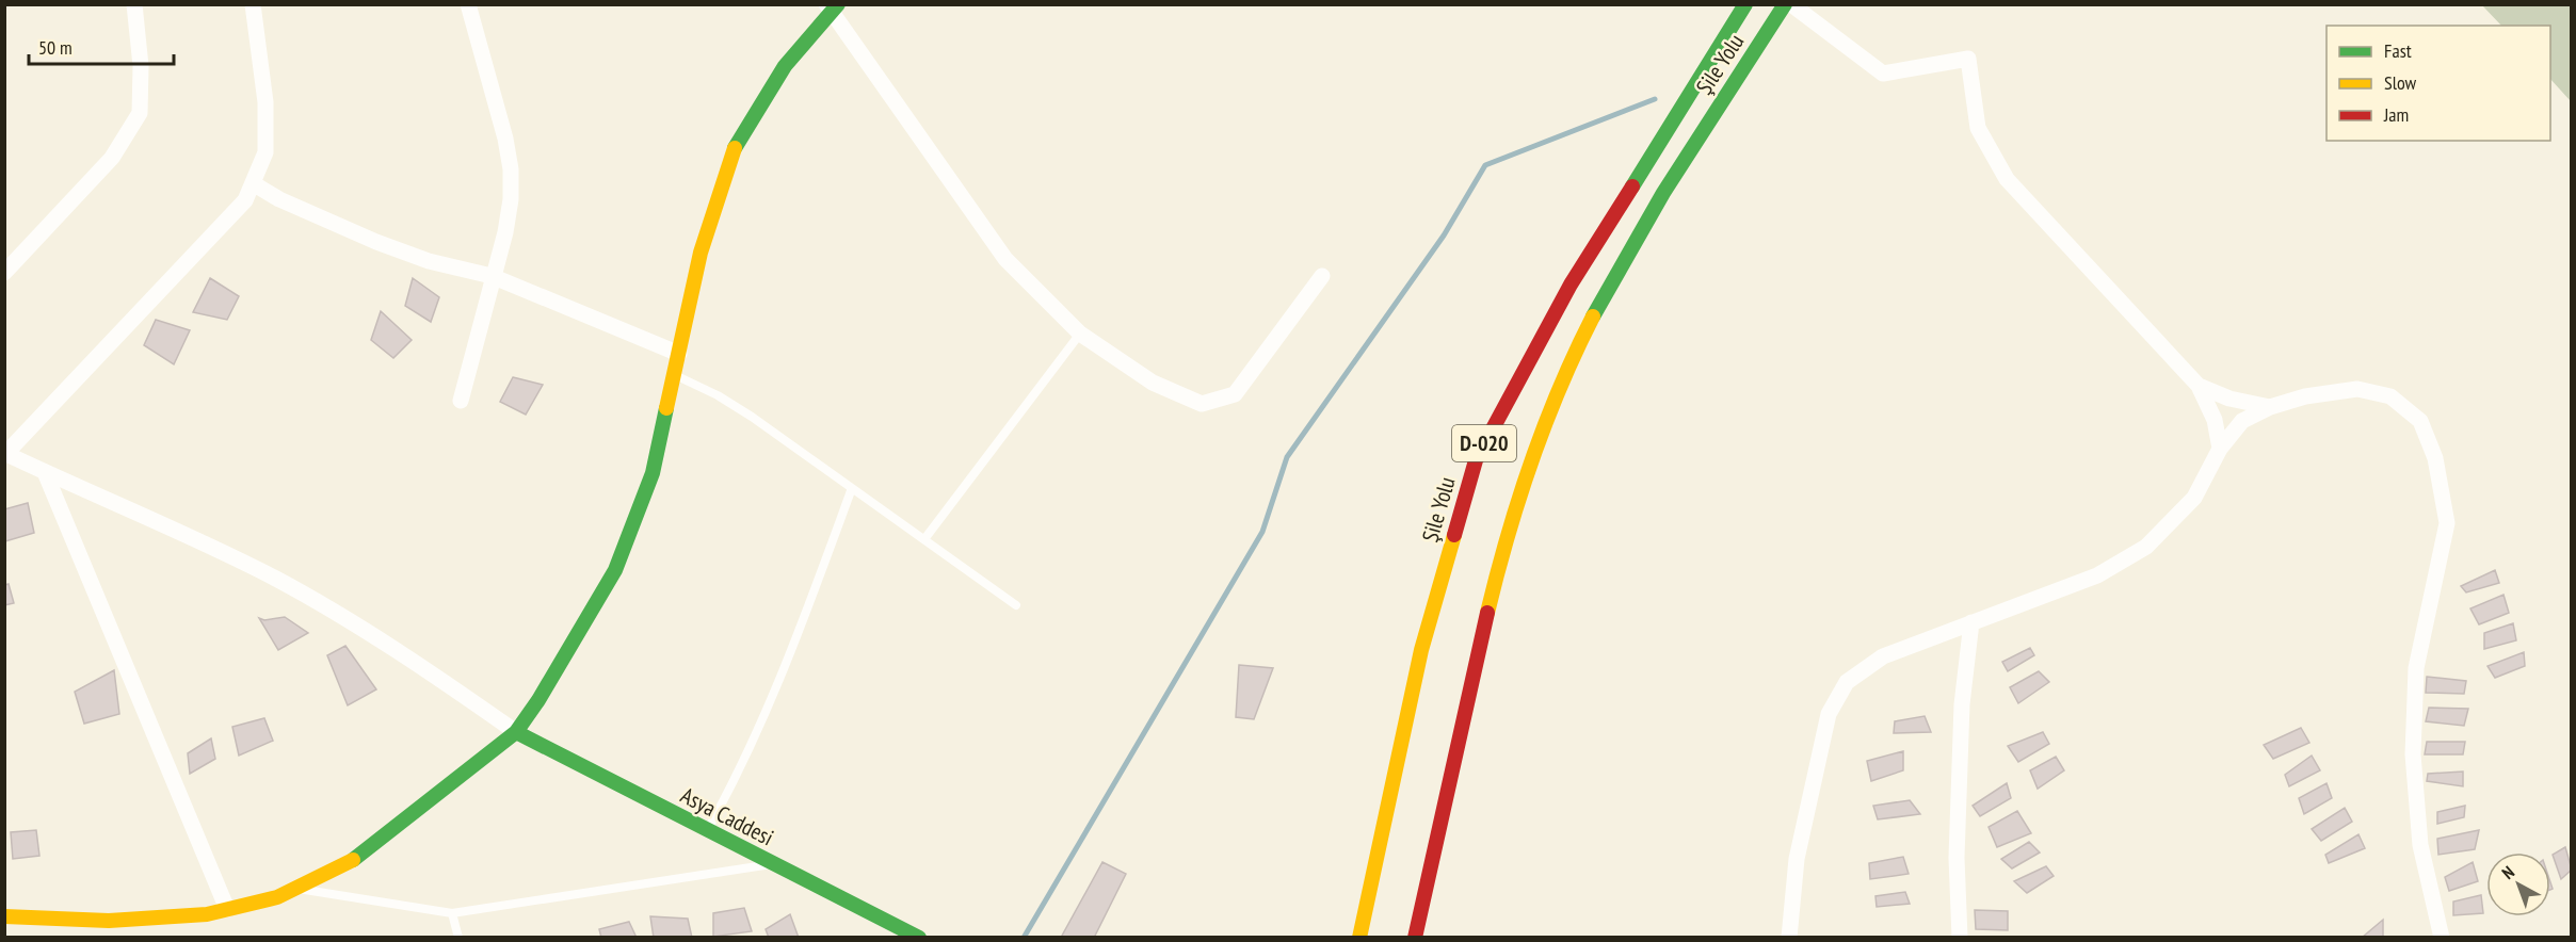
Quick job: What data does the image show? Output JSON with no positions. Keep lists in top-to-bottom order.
{
  "streets": {
    "main road": ["Şile Yolu", "D-020", "Asya Caddesi"]
  },
  "legend": ["Fast", "Slow", "Jam"],
  "scale_bar": "50 m",
  "north": "top left"
}
